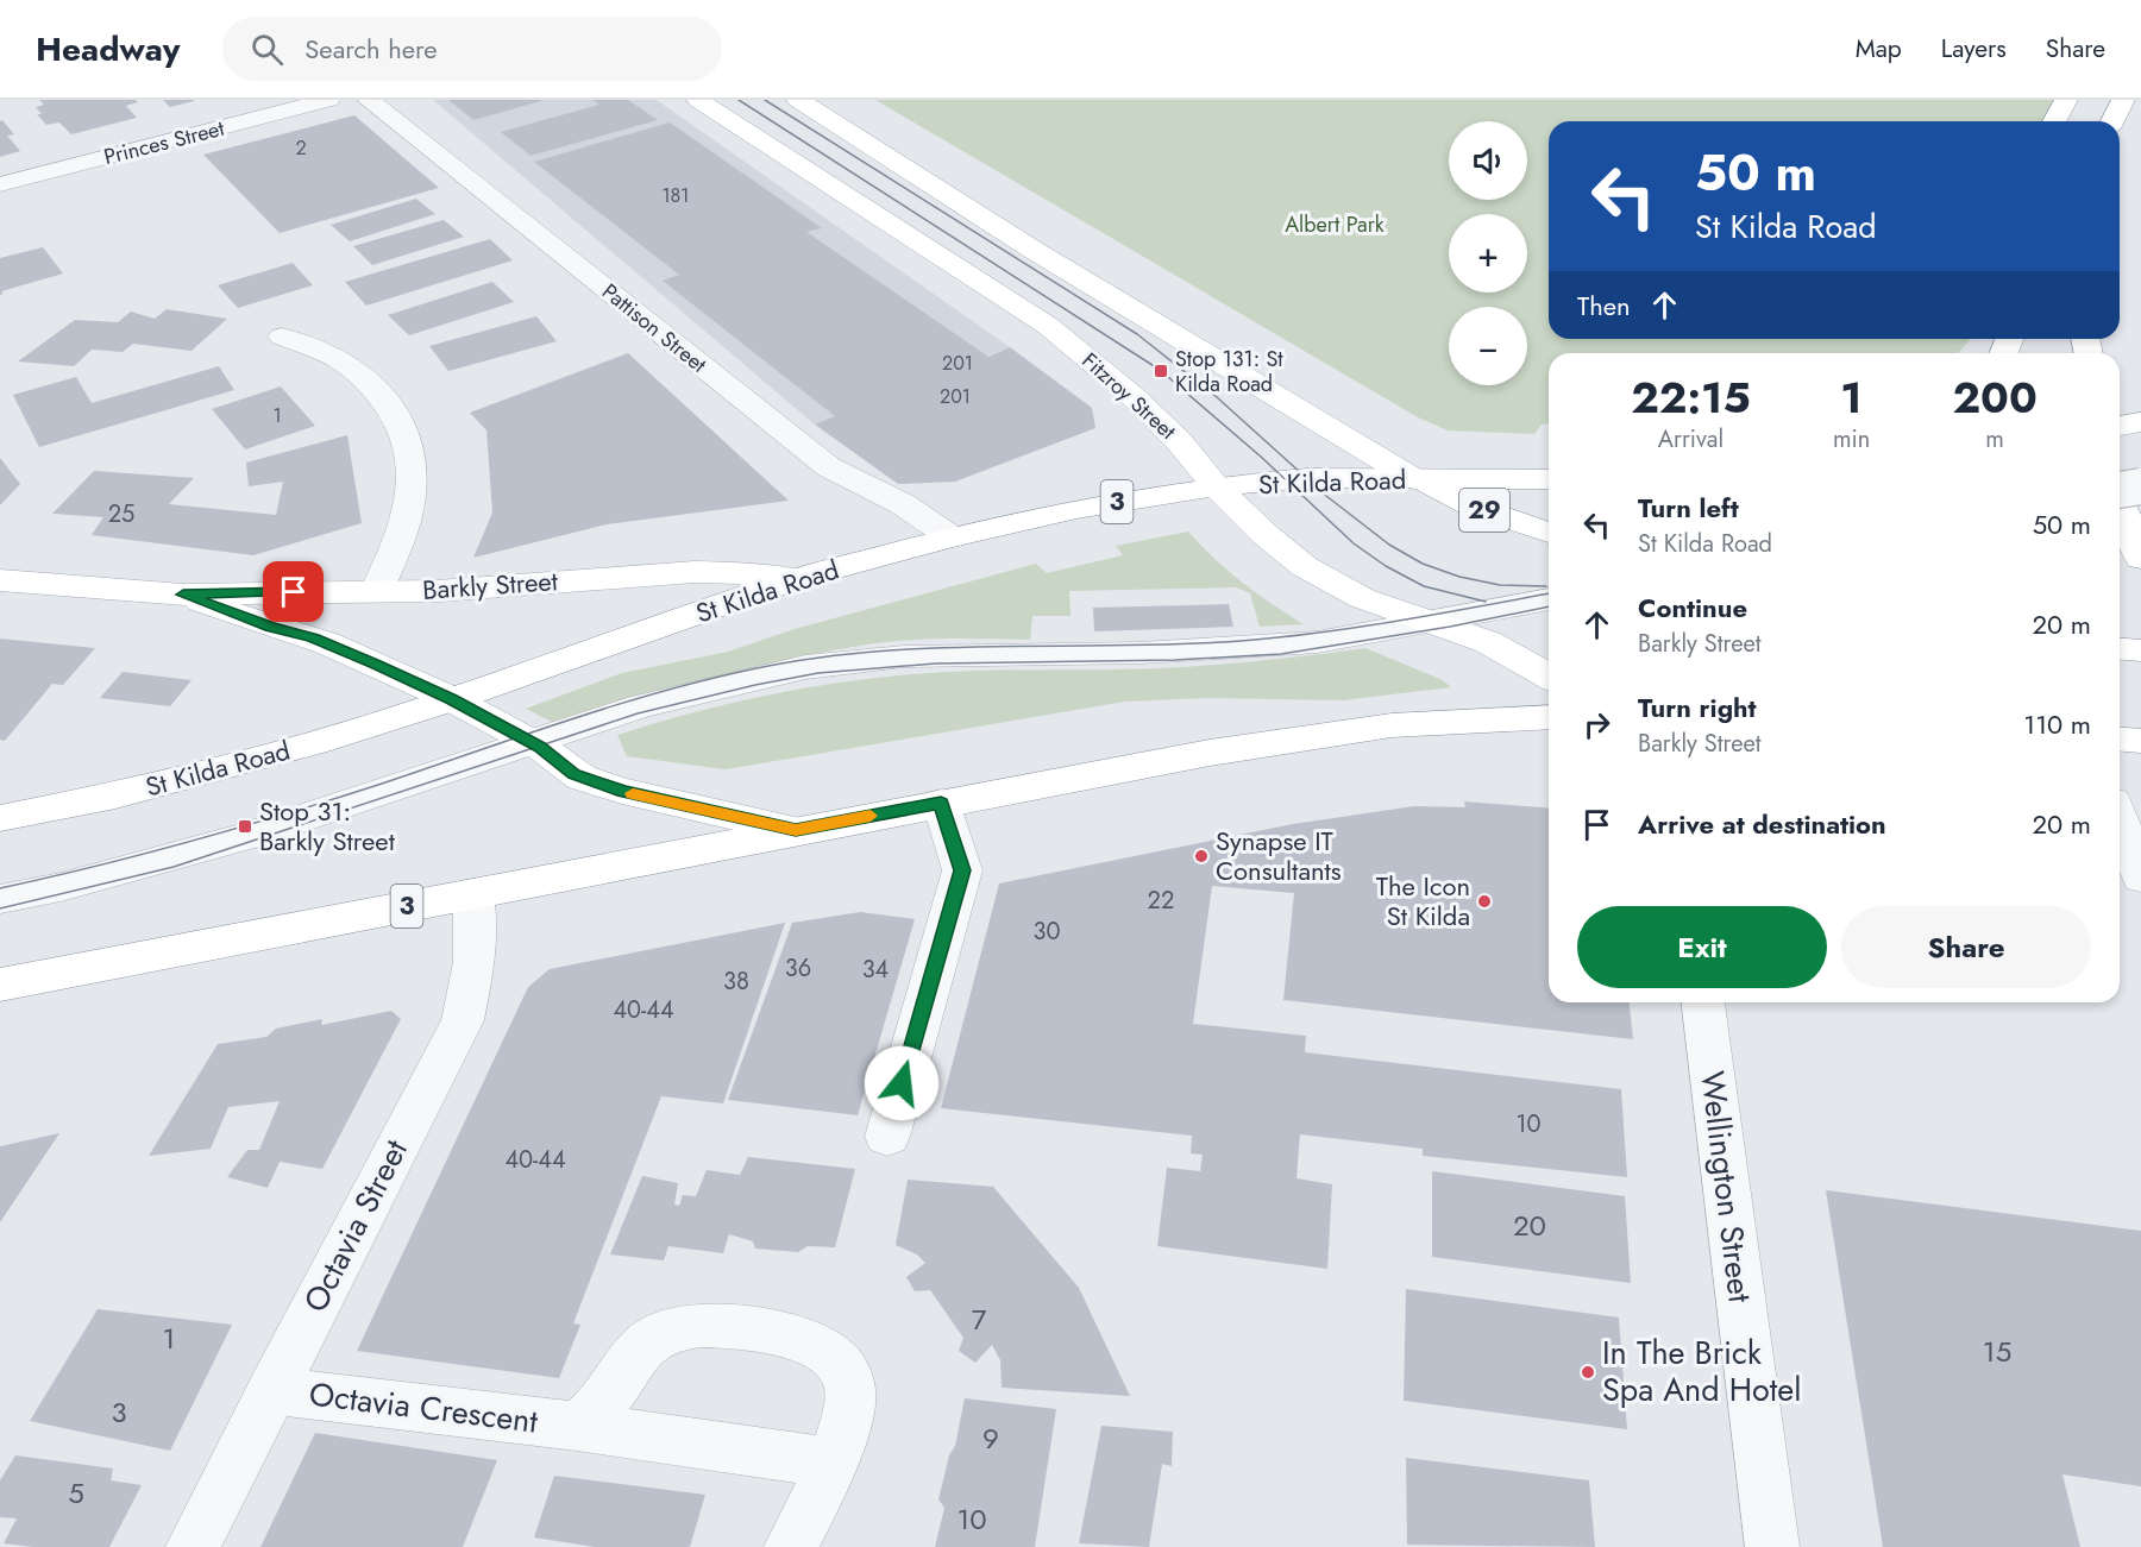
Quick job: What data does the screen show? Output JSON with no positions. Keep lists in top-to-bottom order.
{
  "streets": {
    "main road": [
      "Fitzroy Street",
      "St Kilda Road",
      "3",
      "29",
      "Barkly Street"
    ],
    "street": [
      "Princes Street",
      "Pattison Street",
      "Wellington Street",
      "Octavia Street",
      "Octavia Crescent"
    ]
  },
  "crossings": [
    ["Pattison Street", "St Kilda Road"],
    ["Fitzroy Street", "St Kilda Road"],
    ["St Kilda Road", "29"],
    ["St Kilda Road", "Barkly Street"],
    ["3", "Barkly Street"],
    ["3", "Octavia Street"],
    ["Octavia Street", "Octavia Crescent"]
  ],
  "parks": ["Albert Park"],
  "places": {
    "transit": ["Stop 131: St Kilda Road", "Stop 31: Barkly Street"],
    "other": ["Synapse IT Consultants", "The Icon St Kilda", "In The Brick Spa And Hotel"]
  },
  "house_numbers": [
    "2",
    "181",
    "201",
    "201",
    "1",
    "25",
    "22",
    "30",
    "36",
    "34",
    "38",
    "40-44",
    "10",
    "40-44",
    "20",
    "7",
    "1",
    "15",
    "3",
    "9",
    "5",
    "10"
  ],
  "page": {
    "header": "Headway",
    "search": "Search here",
    "nav": ["Map", "Layers", "Share"],
    "map_buttons": ["+", "−"],
    "turn": ["50 m", "St Kilda Road"],
    "then": "Then",
    "eta": [
      "22:15",
      "Arrival",
      "1",
      "min",
      "200",
      "m"
    ],
    "list": [
      {
        "name": "Turn left",
        "note": "St Kilda Road",
        "value": "50 m"
      },
      {
        "name": "Continue",
        "note": "Barkly Street",
        "value": "20 m"
      },
      {
        "name": "Turn right",
        "note": "Barkly Street",
        "value": "110 m"
      },
      {
        "name": "Arrive at destination",
        "value": "20 m"
      }
    ],
    "buttons": ["Exit", "Share"]
  }
}
